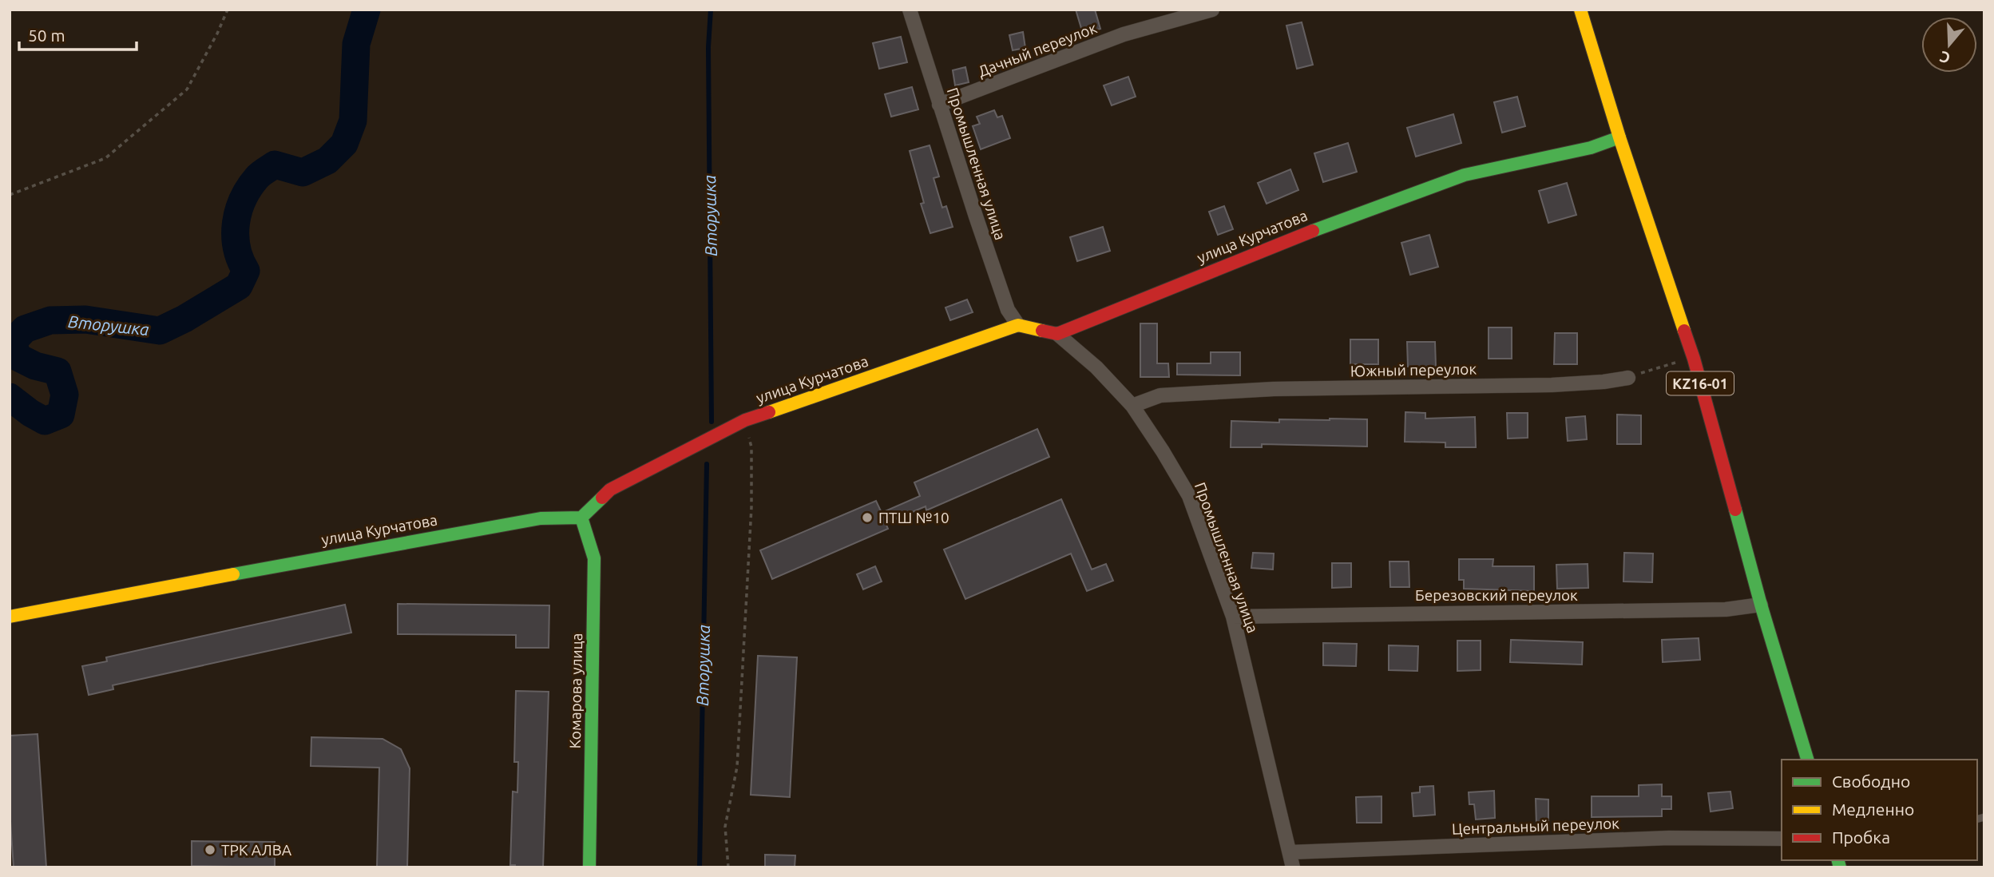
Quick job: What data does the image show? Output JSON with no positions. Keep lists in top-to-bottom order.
{
  "streets": {
    "street": [
      "Дачный переулок",
      "Промышленная улица",
      "улица Курчатова",
      "Южный переулок",
      "KZ16-01",
      "Березовский переулок",
      "Комарова улица",
      "Центральный переулок"
    ]
  },
  "crossings": [
    ["Дачный переулок", "Промышленная улица"],
    ["Промышленная улица", "улица Курчатова"],
    ["Промышленная улица", "Южный переулок"],
    ["Промышленная улица", "Березовский переулок"],
    ["Промышленная улица", "Центральный переулок"],
    ["улица Курчатова", "KZ16-01"],
    ["улица Курчатова", "Комарова улица"],
    ["KZ16-01", "Березовский переулок"]
  ],
  "water": ["Вторушка"],
  "places": ["ПТШ №10", "ТРК АЛВА"],
  "legend": ["Свободно", "Медленно", "Пробка"],
  "scale_bar": "50 m",
  "north": "bottom"
}
